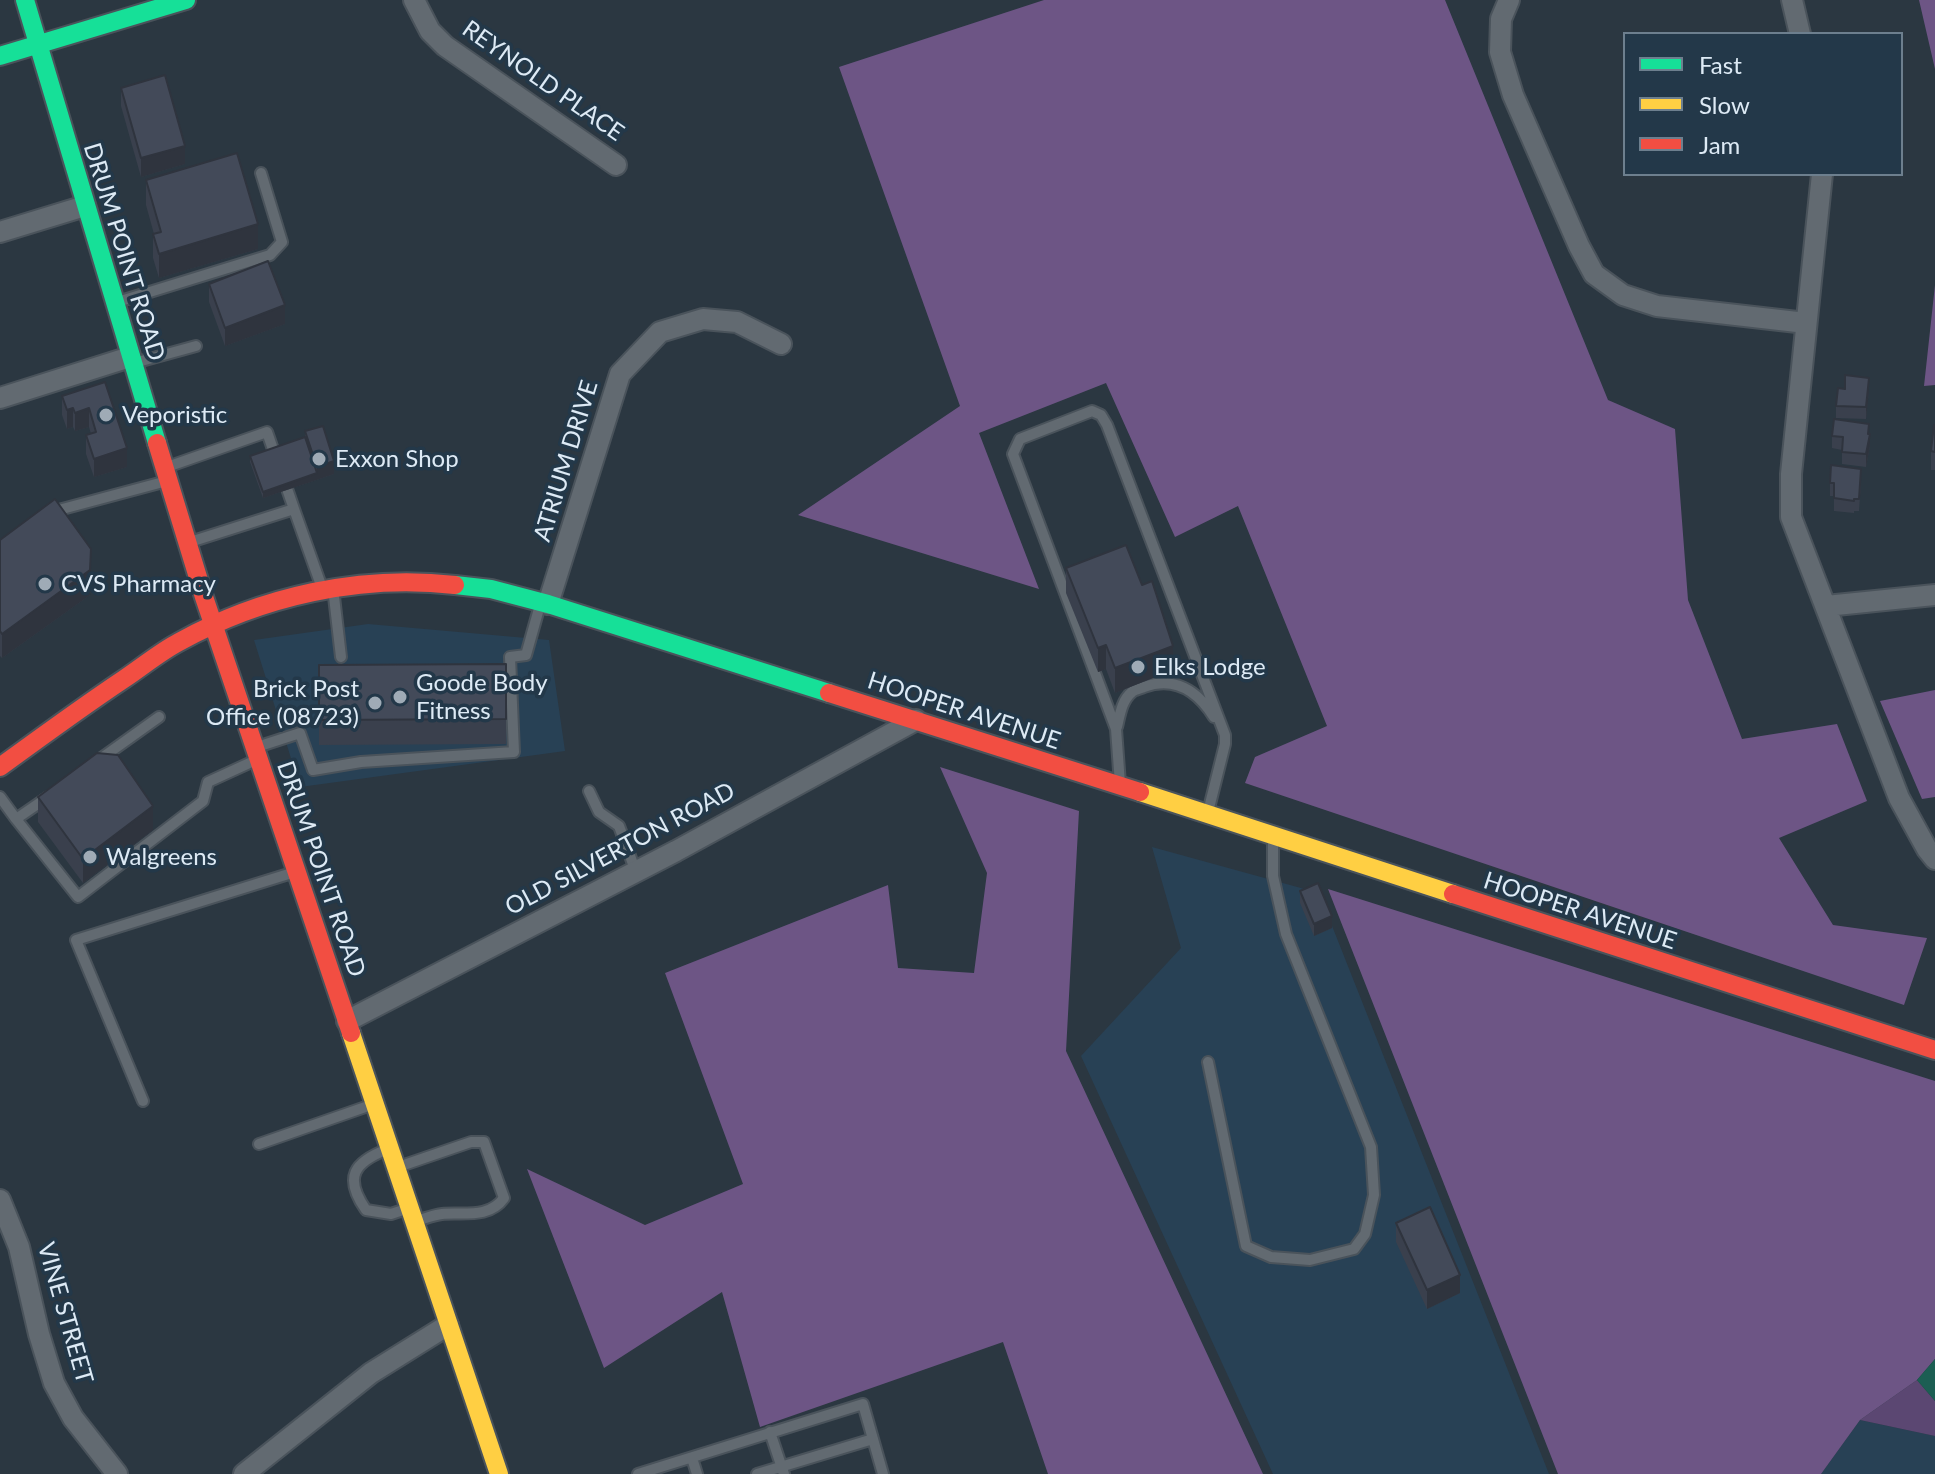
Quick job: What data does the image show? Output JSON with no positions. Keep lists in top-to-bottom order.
{
  "streets": {
    "main road": ["DRUM POINT ROAD", "HOOPER AVENUE"],
    "street": [
      "REYNOLD PLACE",
      "ATRIUM DRIVE",
      "OLD SILVERTON ROAD",
      "VINE STREET"
    ]
  },
  "crossings": [
    ["DRUM POINT ROAD", "HOOPER AVENUE"],
    ["DRUM POINT ROAD", "OLD SILVERTON ROAD"],
    ["ATRIUM DRIVE", "HOOPER AVENUE"],
    ["HOOPER AVENUE", "OLD SILVERTON ROAD"]
  ],
  "places": [
    "Veporistic",
    "Exxon Shop",
    "CVS Pharmacy",
    "Elks Lodge",
    "Goode Body Fitness",
    "Brick Post Office (08723)",
    "Walgreens"
  ],
  "legend": ["Fast", "Slow", "Jam"]
}
